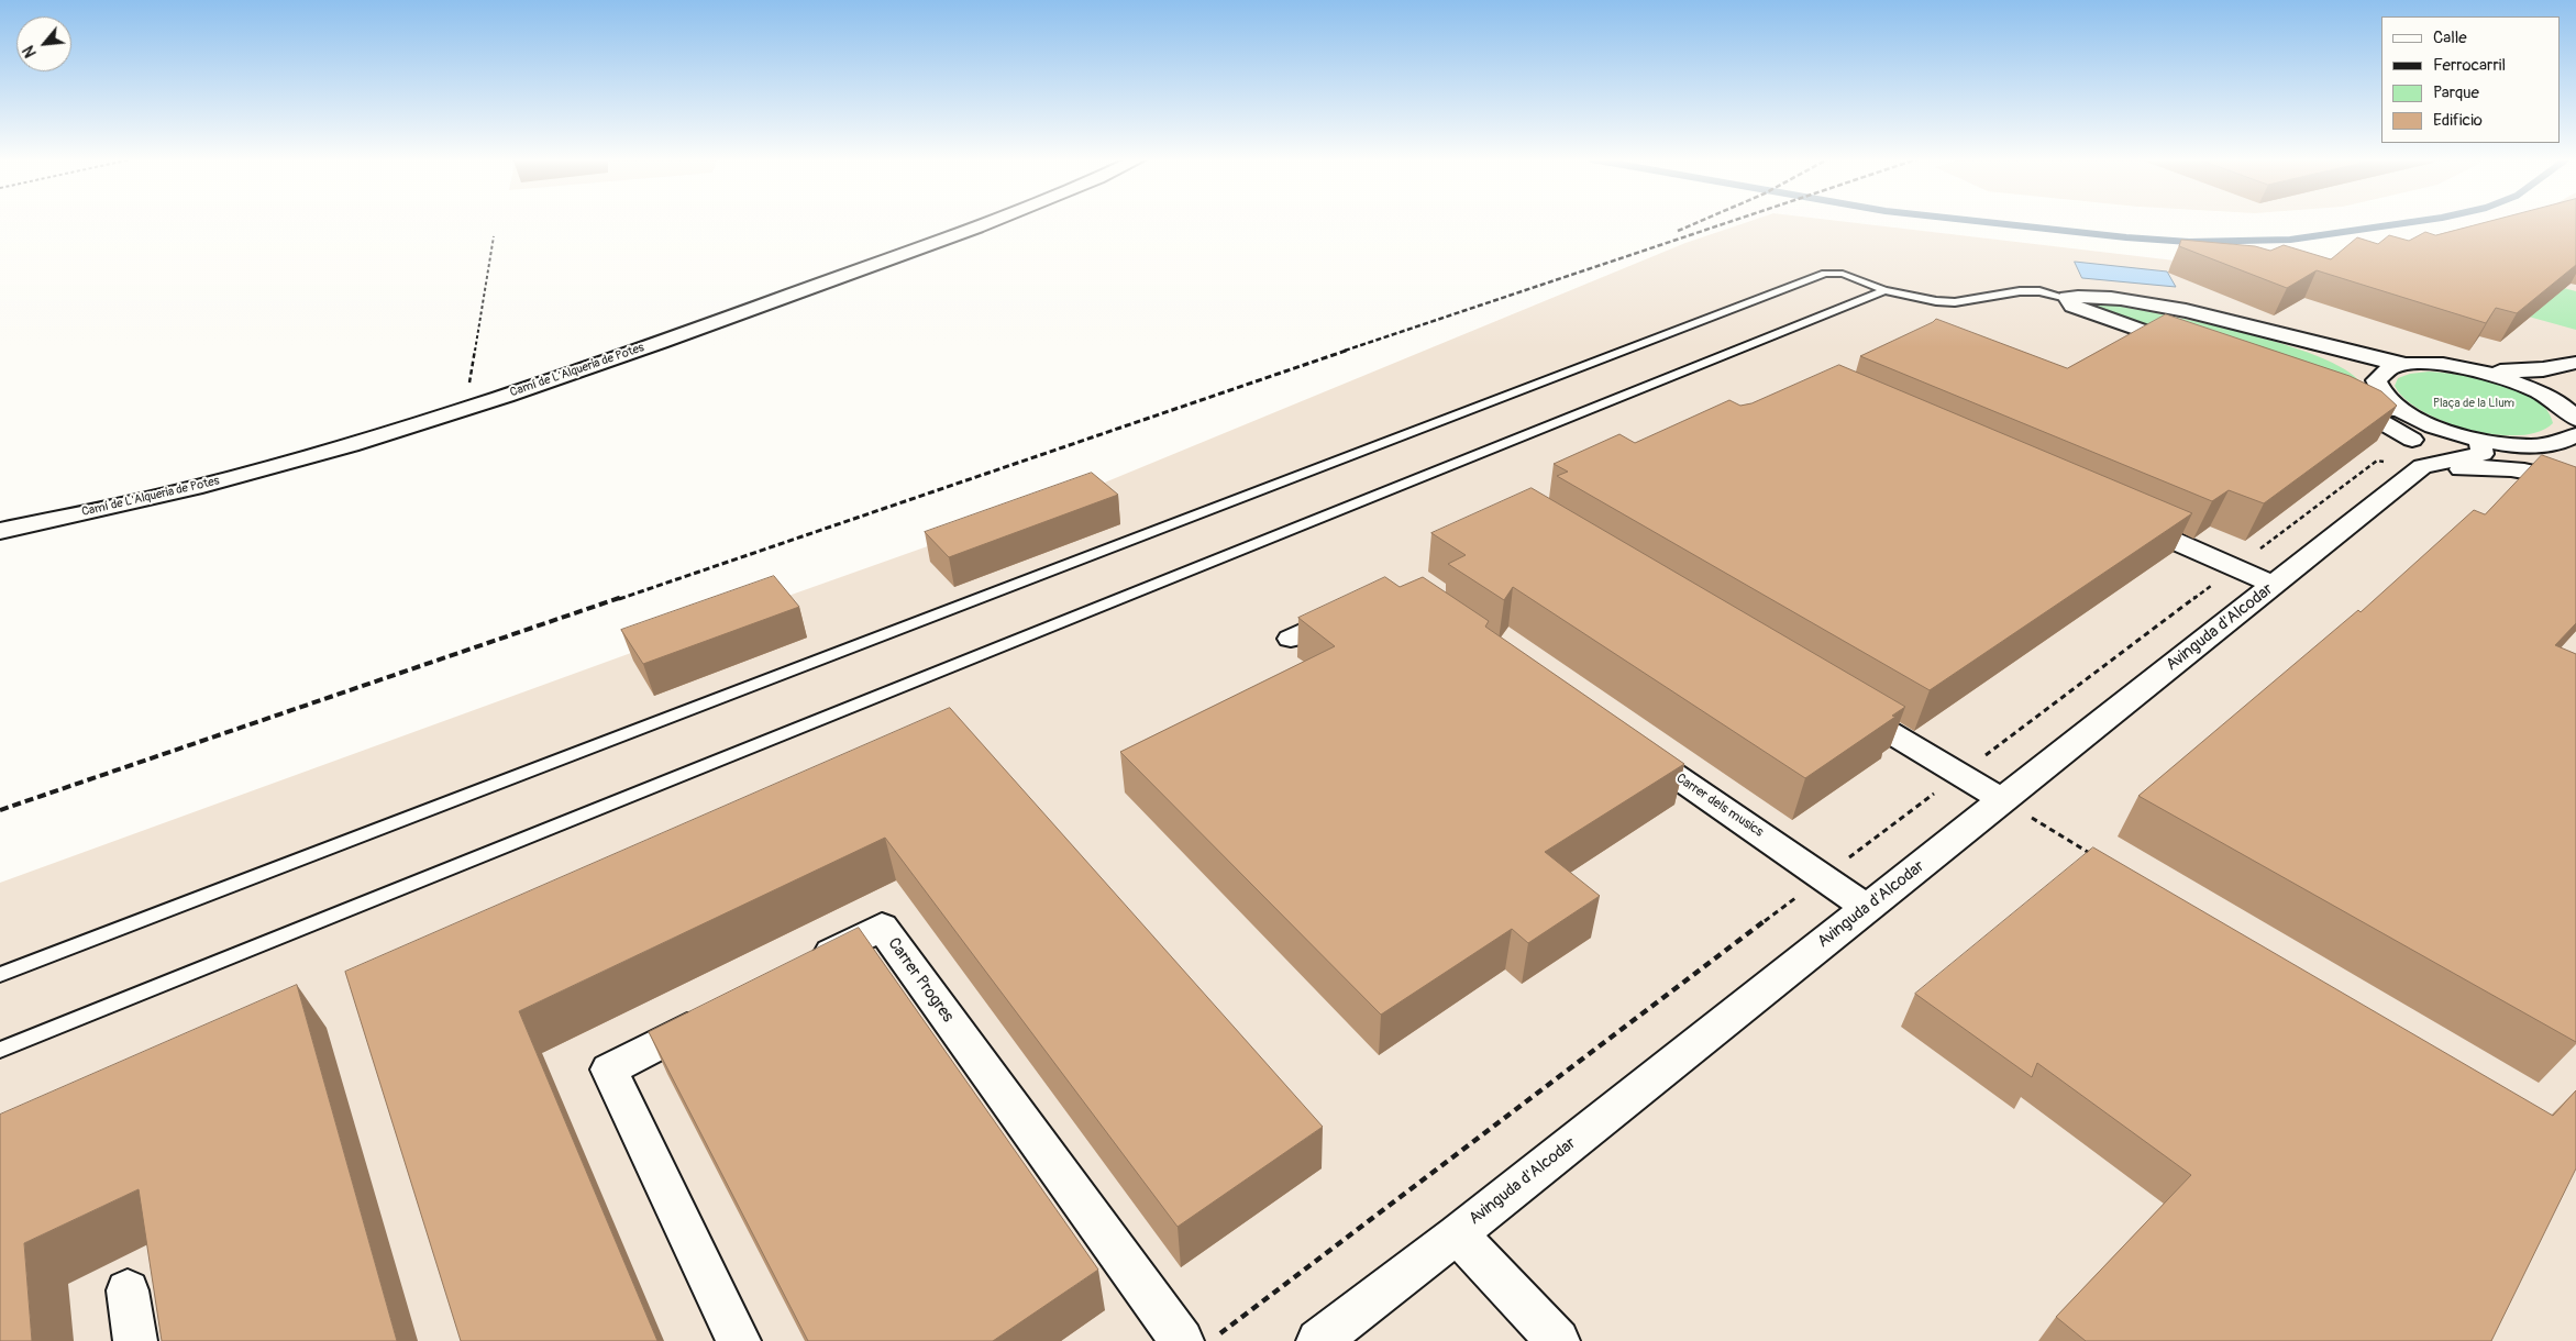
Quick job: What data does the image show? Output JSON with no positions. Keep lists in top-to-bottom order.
{
  "streets": {
    "street": [
      "Camí de L'Alqueria de Potes",
      "Avinguda d'Alcodar",
      "Carrer dels musics",
      "Carrer Progres"
    ]
  },
  "crossings": [
    ["Avinguda d'Alcodar", "Carrer dels musics"]
  ],
  "parks": ["Plaça de la Llum"],
  "legend": [
    "Calle",
    "Ferrocarril",
    "Parque",
    "Edificio"
  ],
  "north": "bottom left"
}
